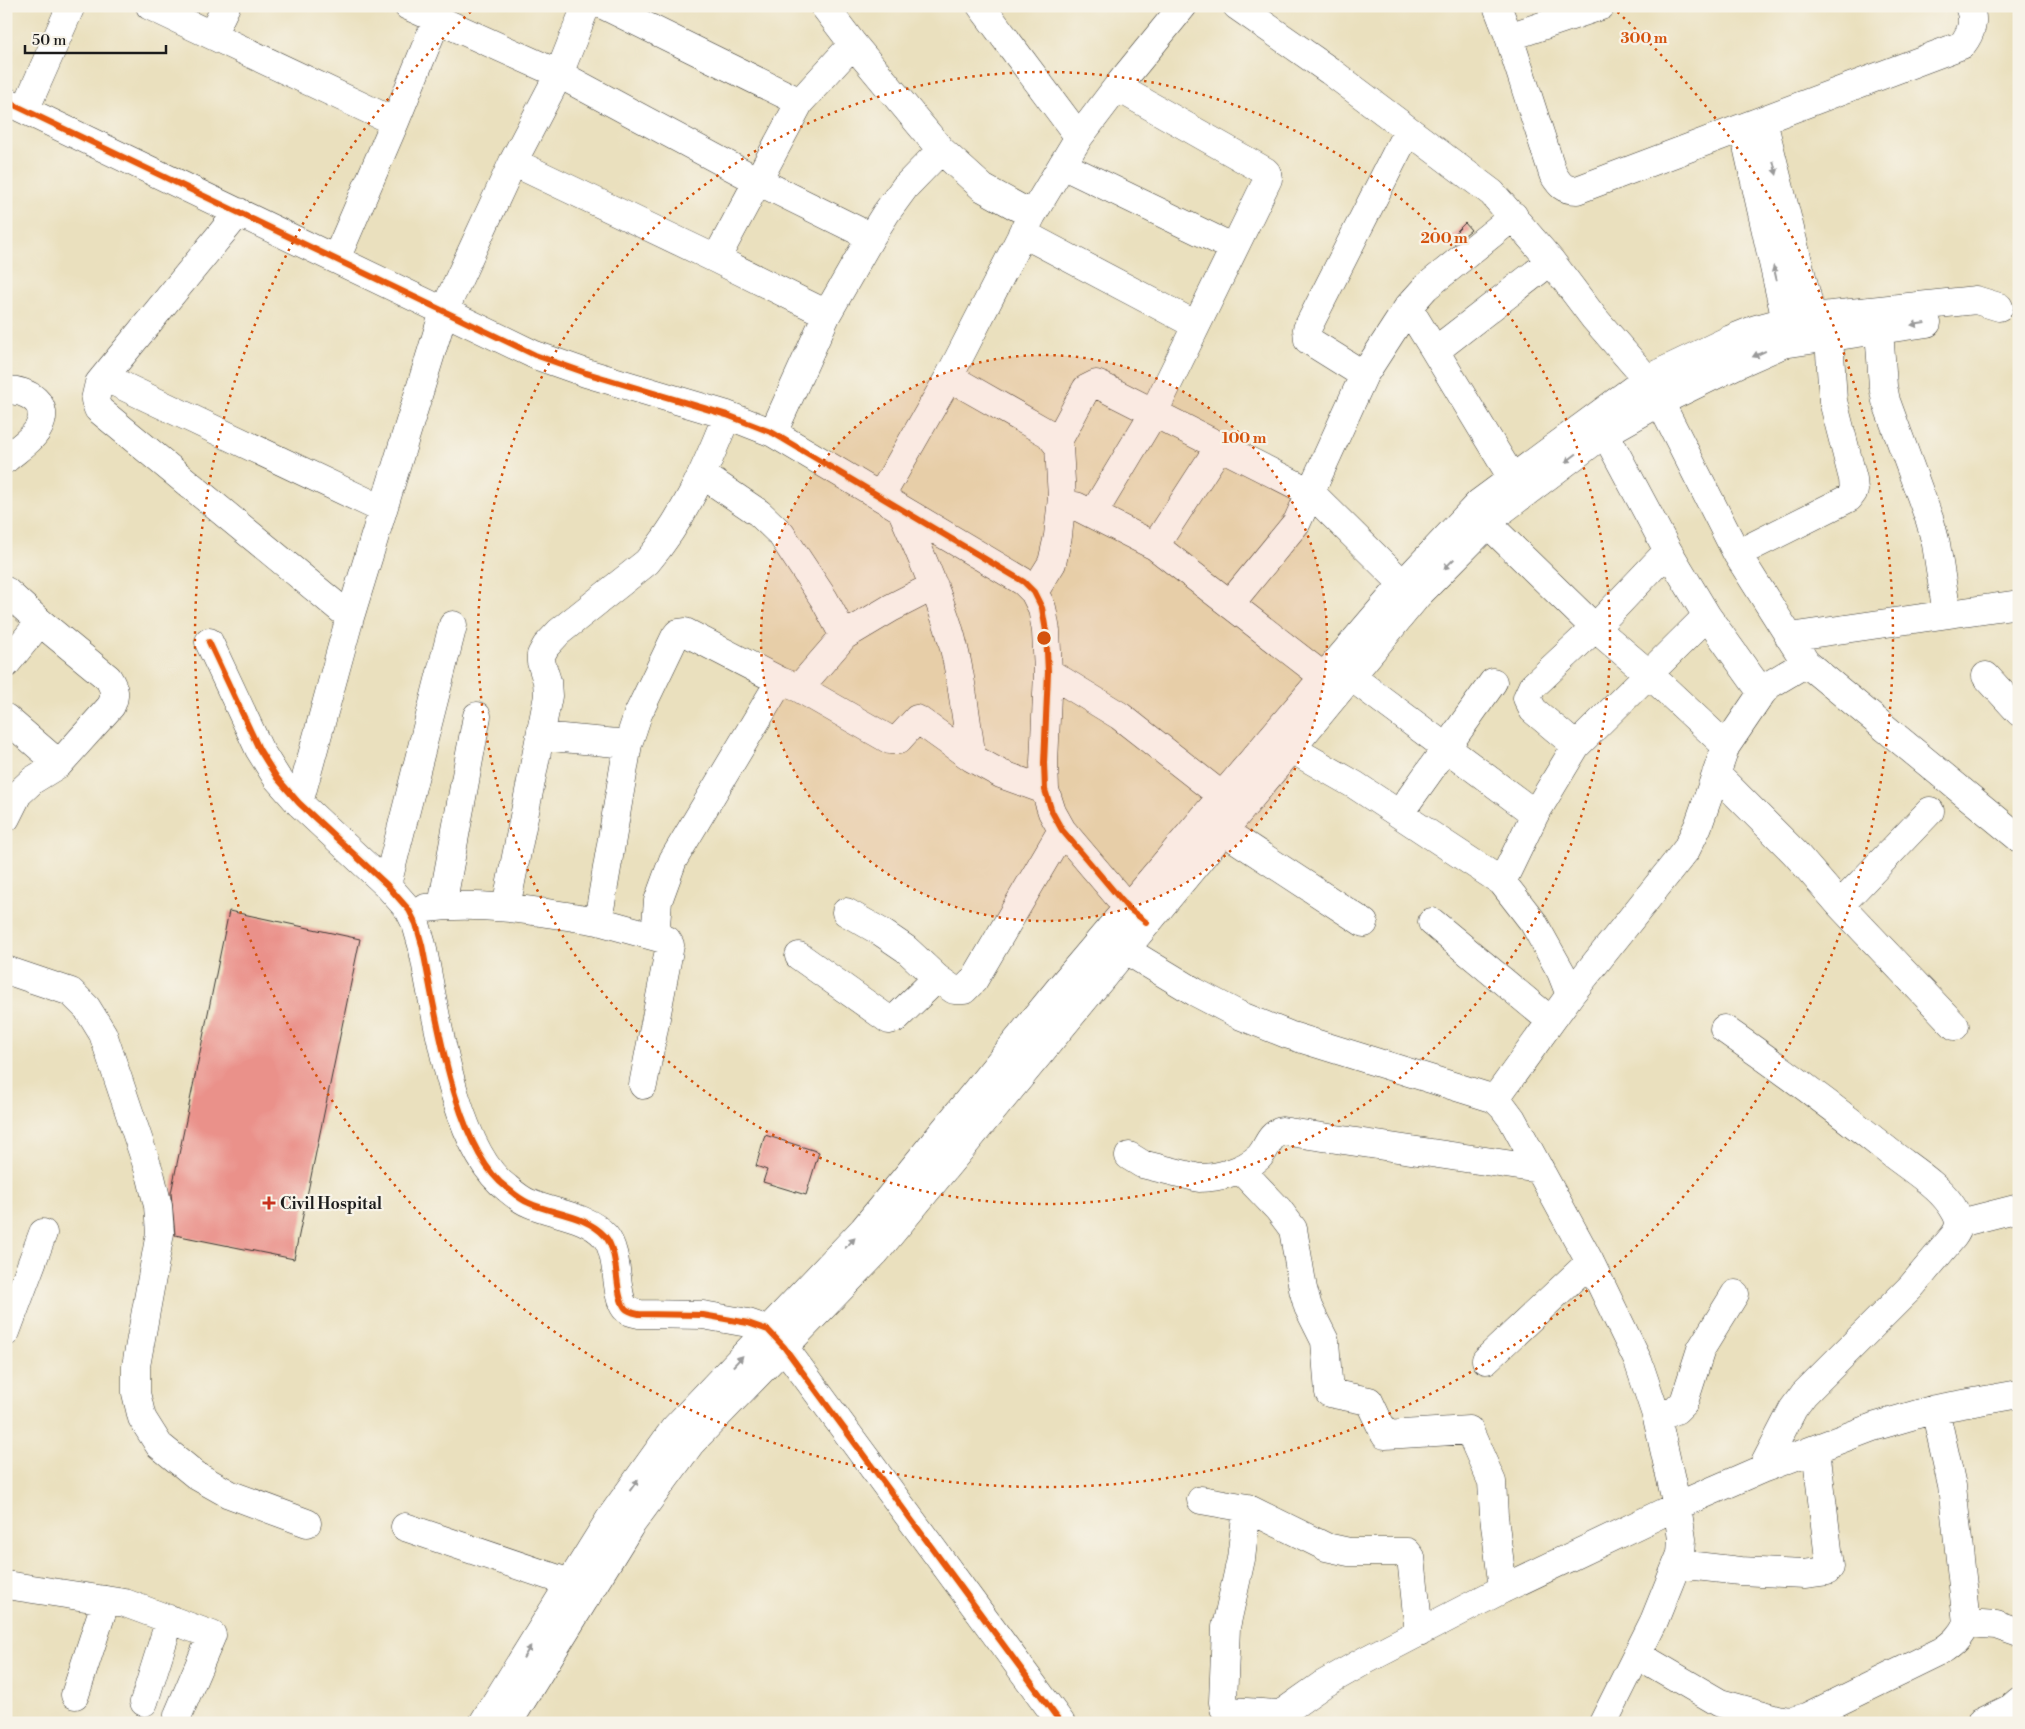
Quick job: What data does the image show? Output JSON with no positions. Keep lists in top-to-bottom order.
{
  "places": {
    "health": ["Civil Hospital"]
  },
  "scale_bar": "50 m",
  "rings": ["300 m", "200 m", "100 m"]
}
